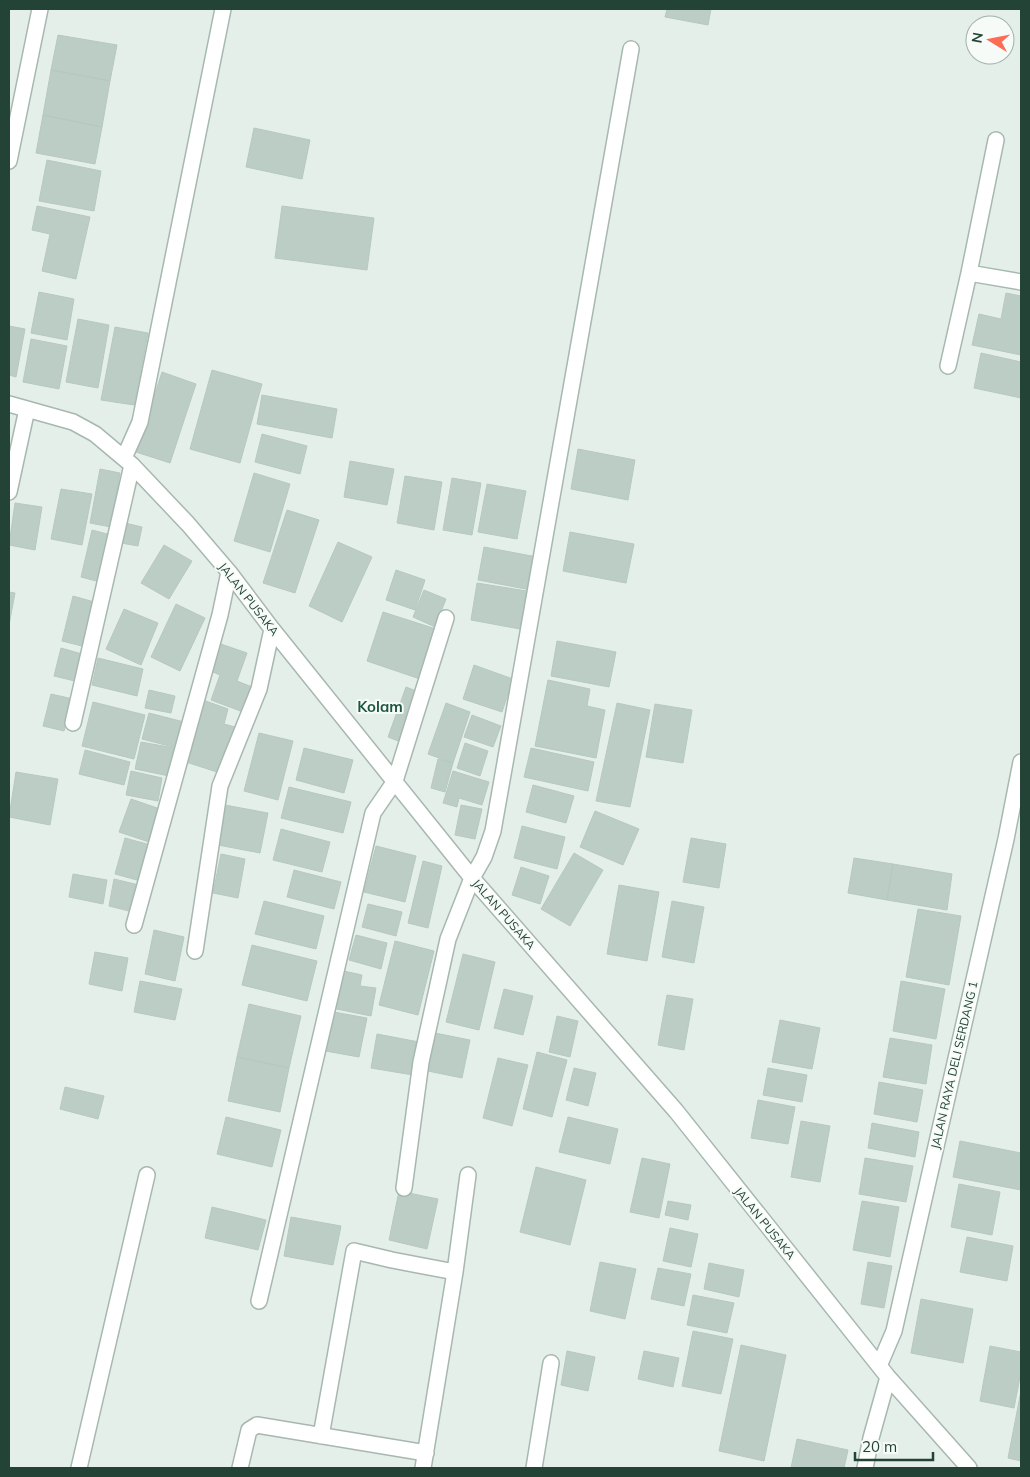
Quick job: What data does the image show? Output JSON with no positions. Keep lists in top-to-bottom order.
{
  "streets": {
    "street": ["JALAN PUSAKA", "JALAN RAYA DELI SERDANG 1"]
  },
  "crossings": [
    ["JALAN PUSAKA", "JALAN RAYA DELI SERDANG 1"]
  ],
  "districts": ["Kolam"],
  "scale_bar": "20 m",
  "north": "left"
}
